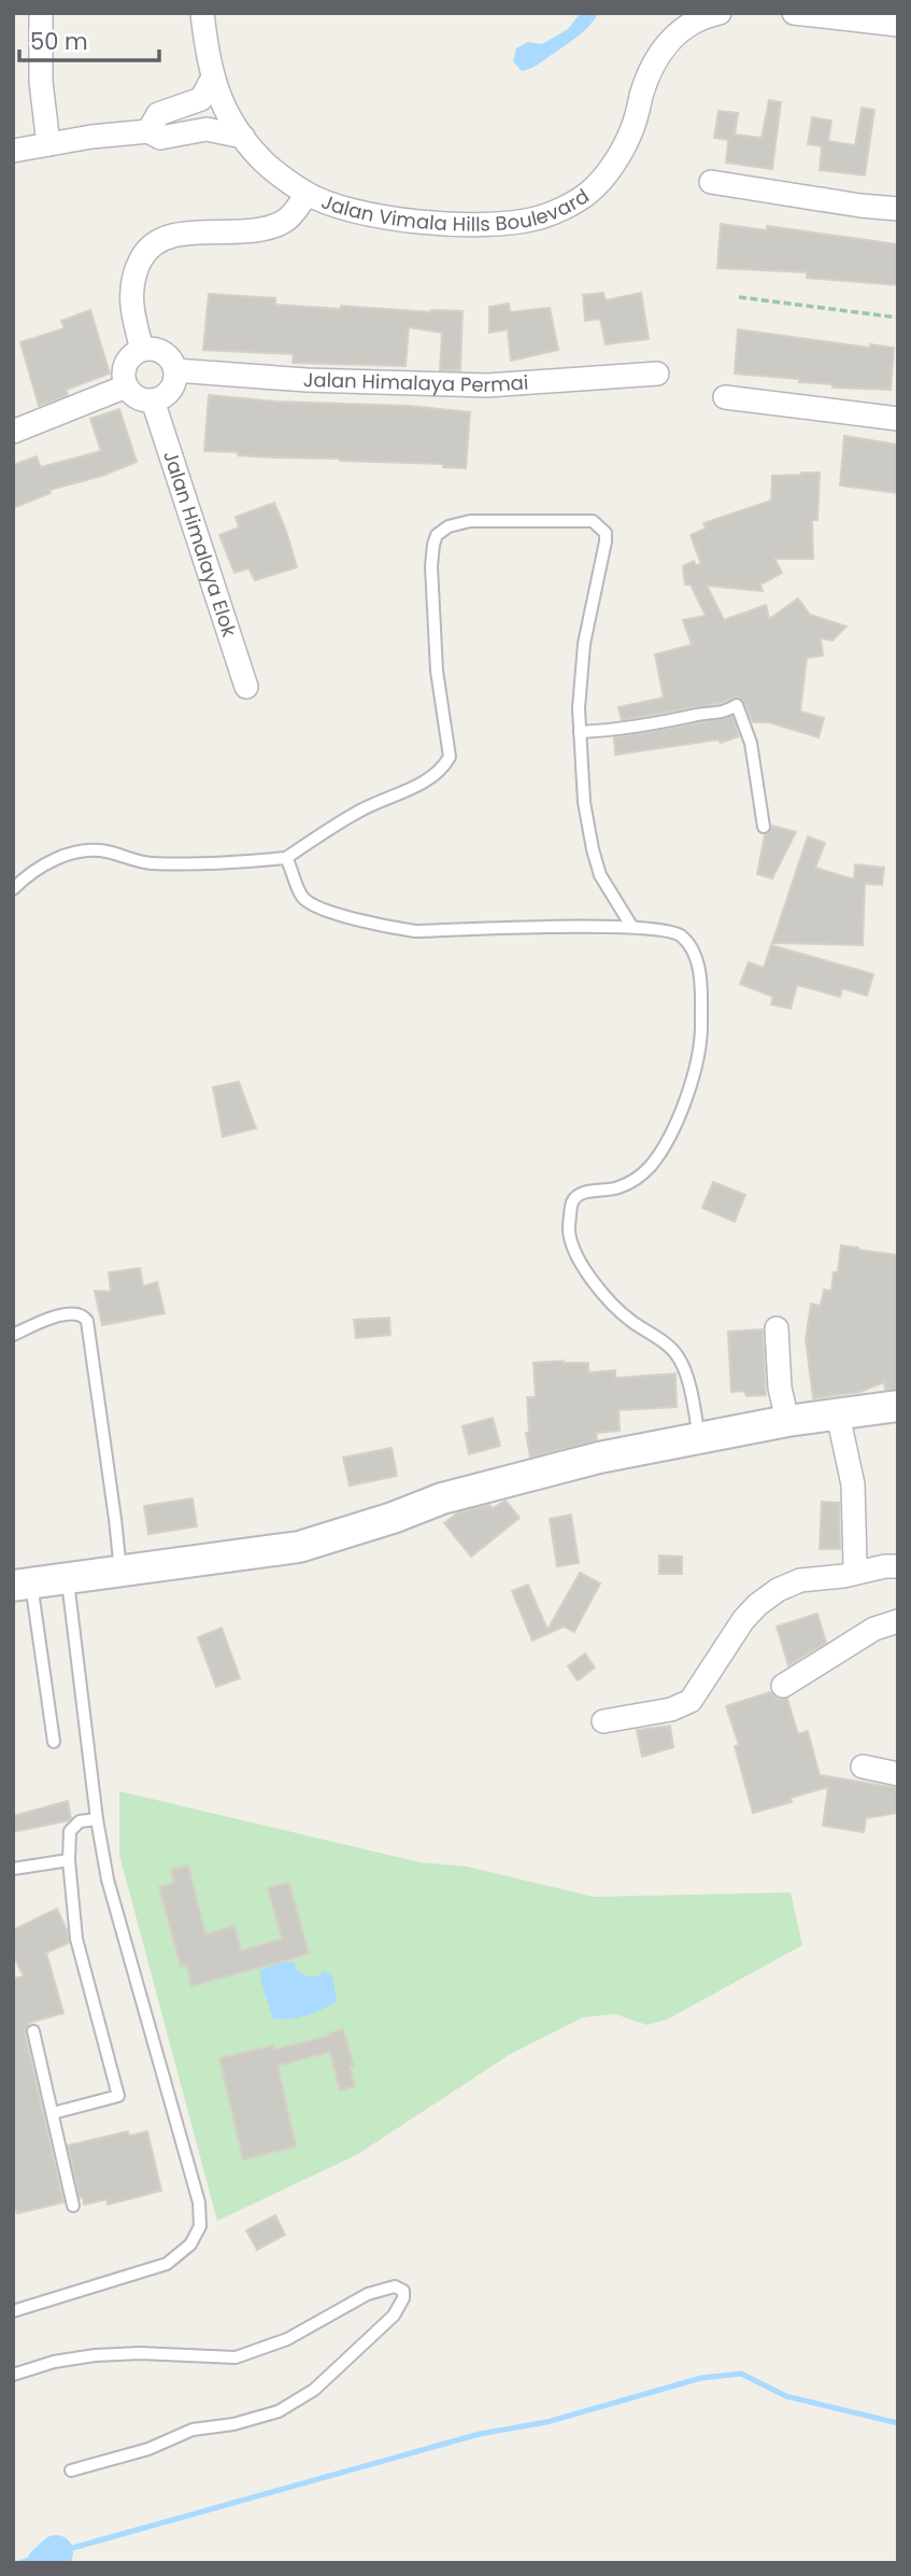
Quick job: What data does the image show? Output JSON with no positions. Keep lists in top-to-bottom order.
{
  "streets": {
    "street": ["Jalan Vimala Hills Boulevard", "Jalan Himalaya Permai", "Jalan Himalaya Elok"]
  },
  "crossings": [
    ["Jalan Himalaya Permai", "Jalan Himalaya Elok"]
  ],
  "scale_bar": "50 m"
}
